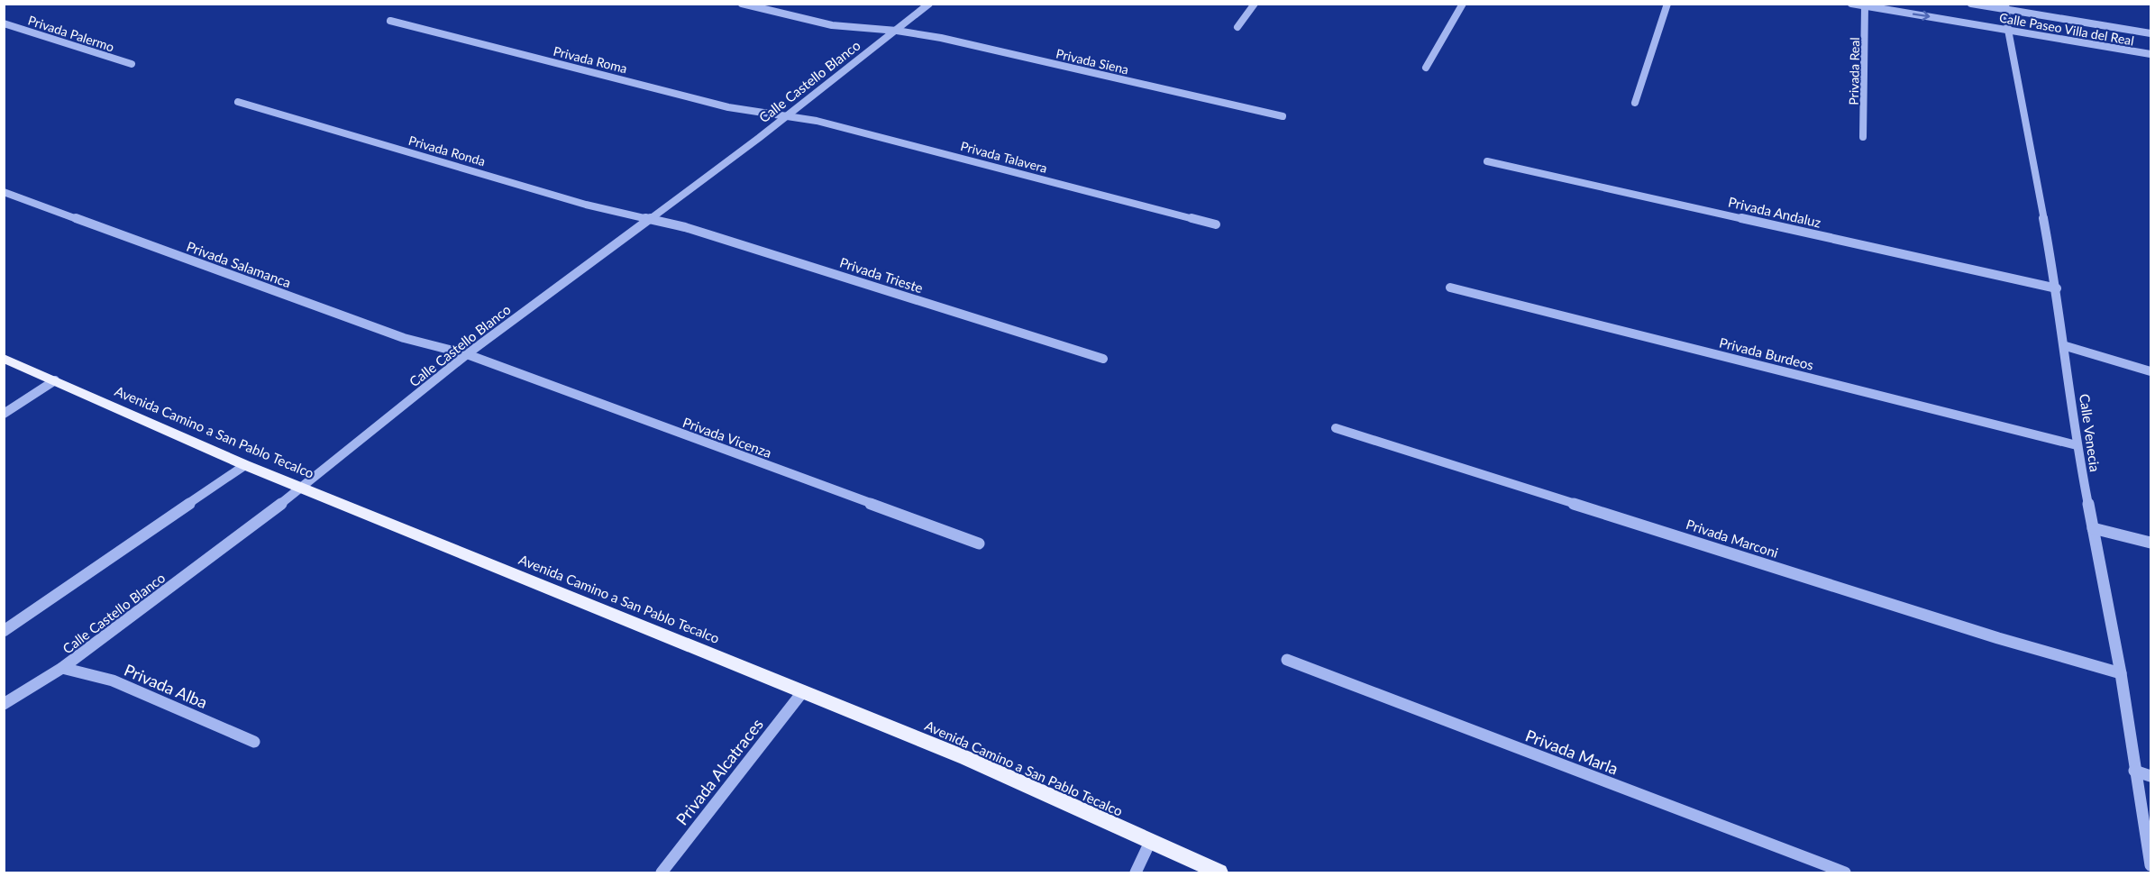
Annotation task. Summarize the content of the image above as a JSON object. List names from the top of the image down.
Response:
{
  "streets": {
    "main road": ["Avenida Camino a San Pablo Tecalco"],
    "street": [
      "Calle Paseo Villa del Real",
      "Privada Palermo",
      "Privada Roma",
      "Privada Siena",
      "Privada Real",
      "Calle Castello Blanco",
      "Privada Ronda",
      "Privada Talavera",
      "Privada Andaluz",
      "Privada Salamanca",
      "Privada Trieste",
      "Privada Burdeos",
      "Calle Venecia",
      "Privada Vicenza",
      "Privada Marconi",
      "Privada Alba",
      "Privada Marla",
      "Privada Alcatraces"
    ]
  },
  "crossings": [
    ["Calle Paseo Villa del Real", "Privada Real"],
    ["Calle Paseo Villa del Real", "Calle Venecia"],
    ["Privada Roma", "Calle Castello Blanco"],
    ["Privada Roma", "Privada Talavera"],
    ["Privada Siena", "Calle Castello Blanco"],
    ["Calle Castello Blanco", "Privada Ronda"],
    ["Calle Castello Blanco", "Privada Talavera"],
    ["Calle Castello Blanco", "Privada Salamanca"],
    ["Calle Castello Blanco", "Privada Trieste"],
    ["Calle Castello Blanco", "Avenida Camino a San Pablo Tecalco"],
    ["Calle Castello Blanco", "Privada Vicenza"],
    ["Calle Castello Blanco", "Privada Alba"],
    ["Privada Ronda", "Privada Trieste"],
    ["Privada Andaluz", "Calle Venecia"],
    ["Privada Salamanca", "Privada Vicenza"],
    ["Privada Burdeos", "Calle Venecia"],
    ["Avenida Camino a San Pablo Tecalco", "Privada Alcatraces"],
    ["Calle Venecia", "Privada Marconi"]
  ]
}
